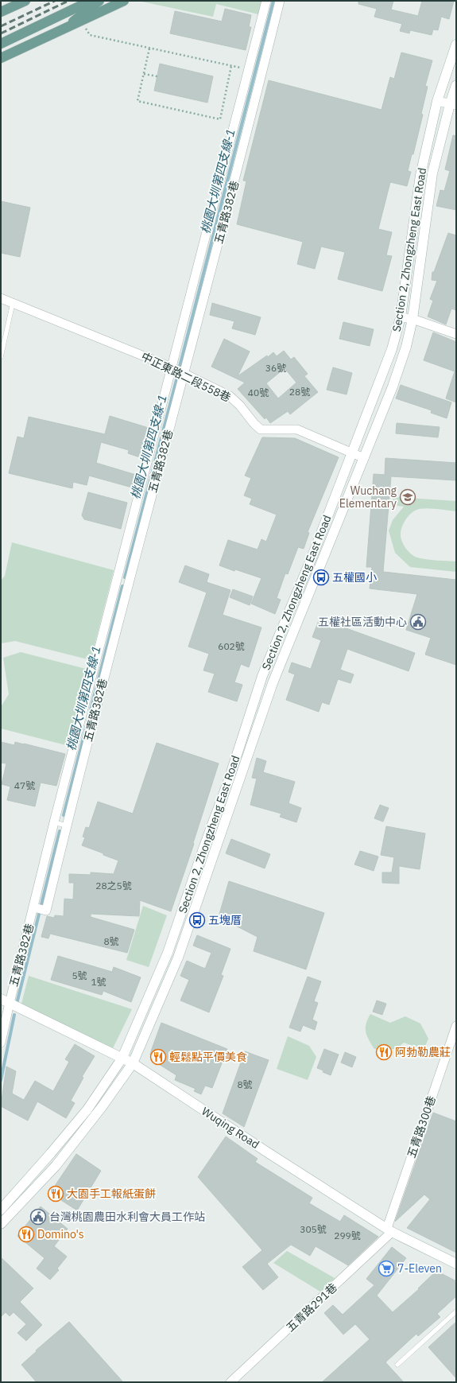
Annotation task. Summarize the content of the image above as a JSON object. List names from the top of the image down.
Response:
{
  "streets": {
    "main road": ["Section 2, Zhongzheng East Road", "Wuqing Road"],
    "street": [
      "五青路382巷",
      "中正東路二段558巷",
      "五青路300巷",
      "五青路291巷"
    ]
  },
  "crossings": [
    ["五青路382巷", "中正東路二段558巷"],
    ["五青路382巷", "Wuqing Road"],
    ["Section 2, Zhongzheng East Road", "中正東路二段558巷"],
    ["Section 2, Zhongzheng East Road", "Wuqing Road"],
    ["五青路300巷", "Wuqing Road"],
    ["五青路300巷", "五青路291巷"],
    ["Wuqing Road", "五青路291巷"]
  ],
  "water": ["桃園大圳第四支線-1"],
  "places": {
    "school or university": ["Wuchang Elementary"],
    "bus stop": ["五權國小", "五塊厝"],
    "public building": ["五權社區活動中心", "台灣桃園農田水利會大員工作站"],
    "restaurant": [
      "阿勃勒農莊",
      "輕鬆點平價美食",
      "大園手工報紙蛋餅",
      "Domino's"
    ],
    "supermarket": ["7-Eleven"]
  },
  "house_numbers": [
    "36號",
    "28號",
    "40號",
    "602號",
    "47號",
    "28之5號",
    "8號",
    "5號",
    "1號",
    "8號",
    "305號",
    "299號"
  ]
}
